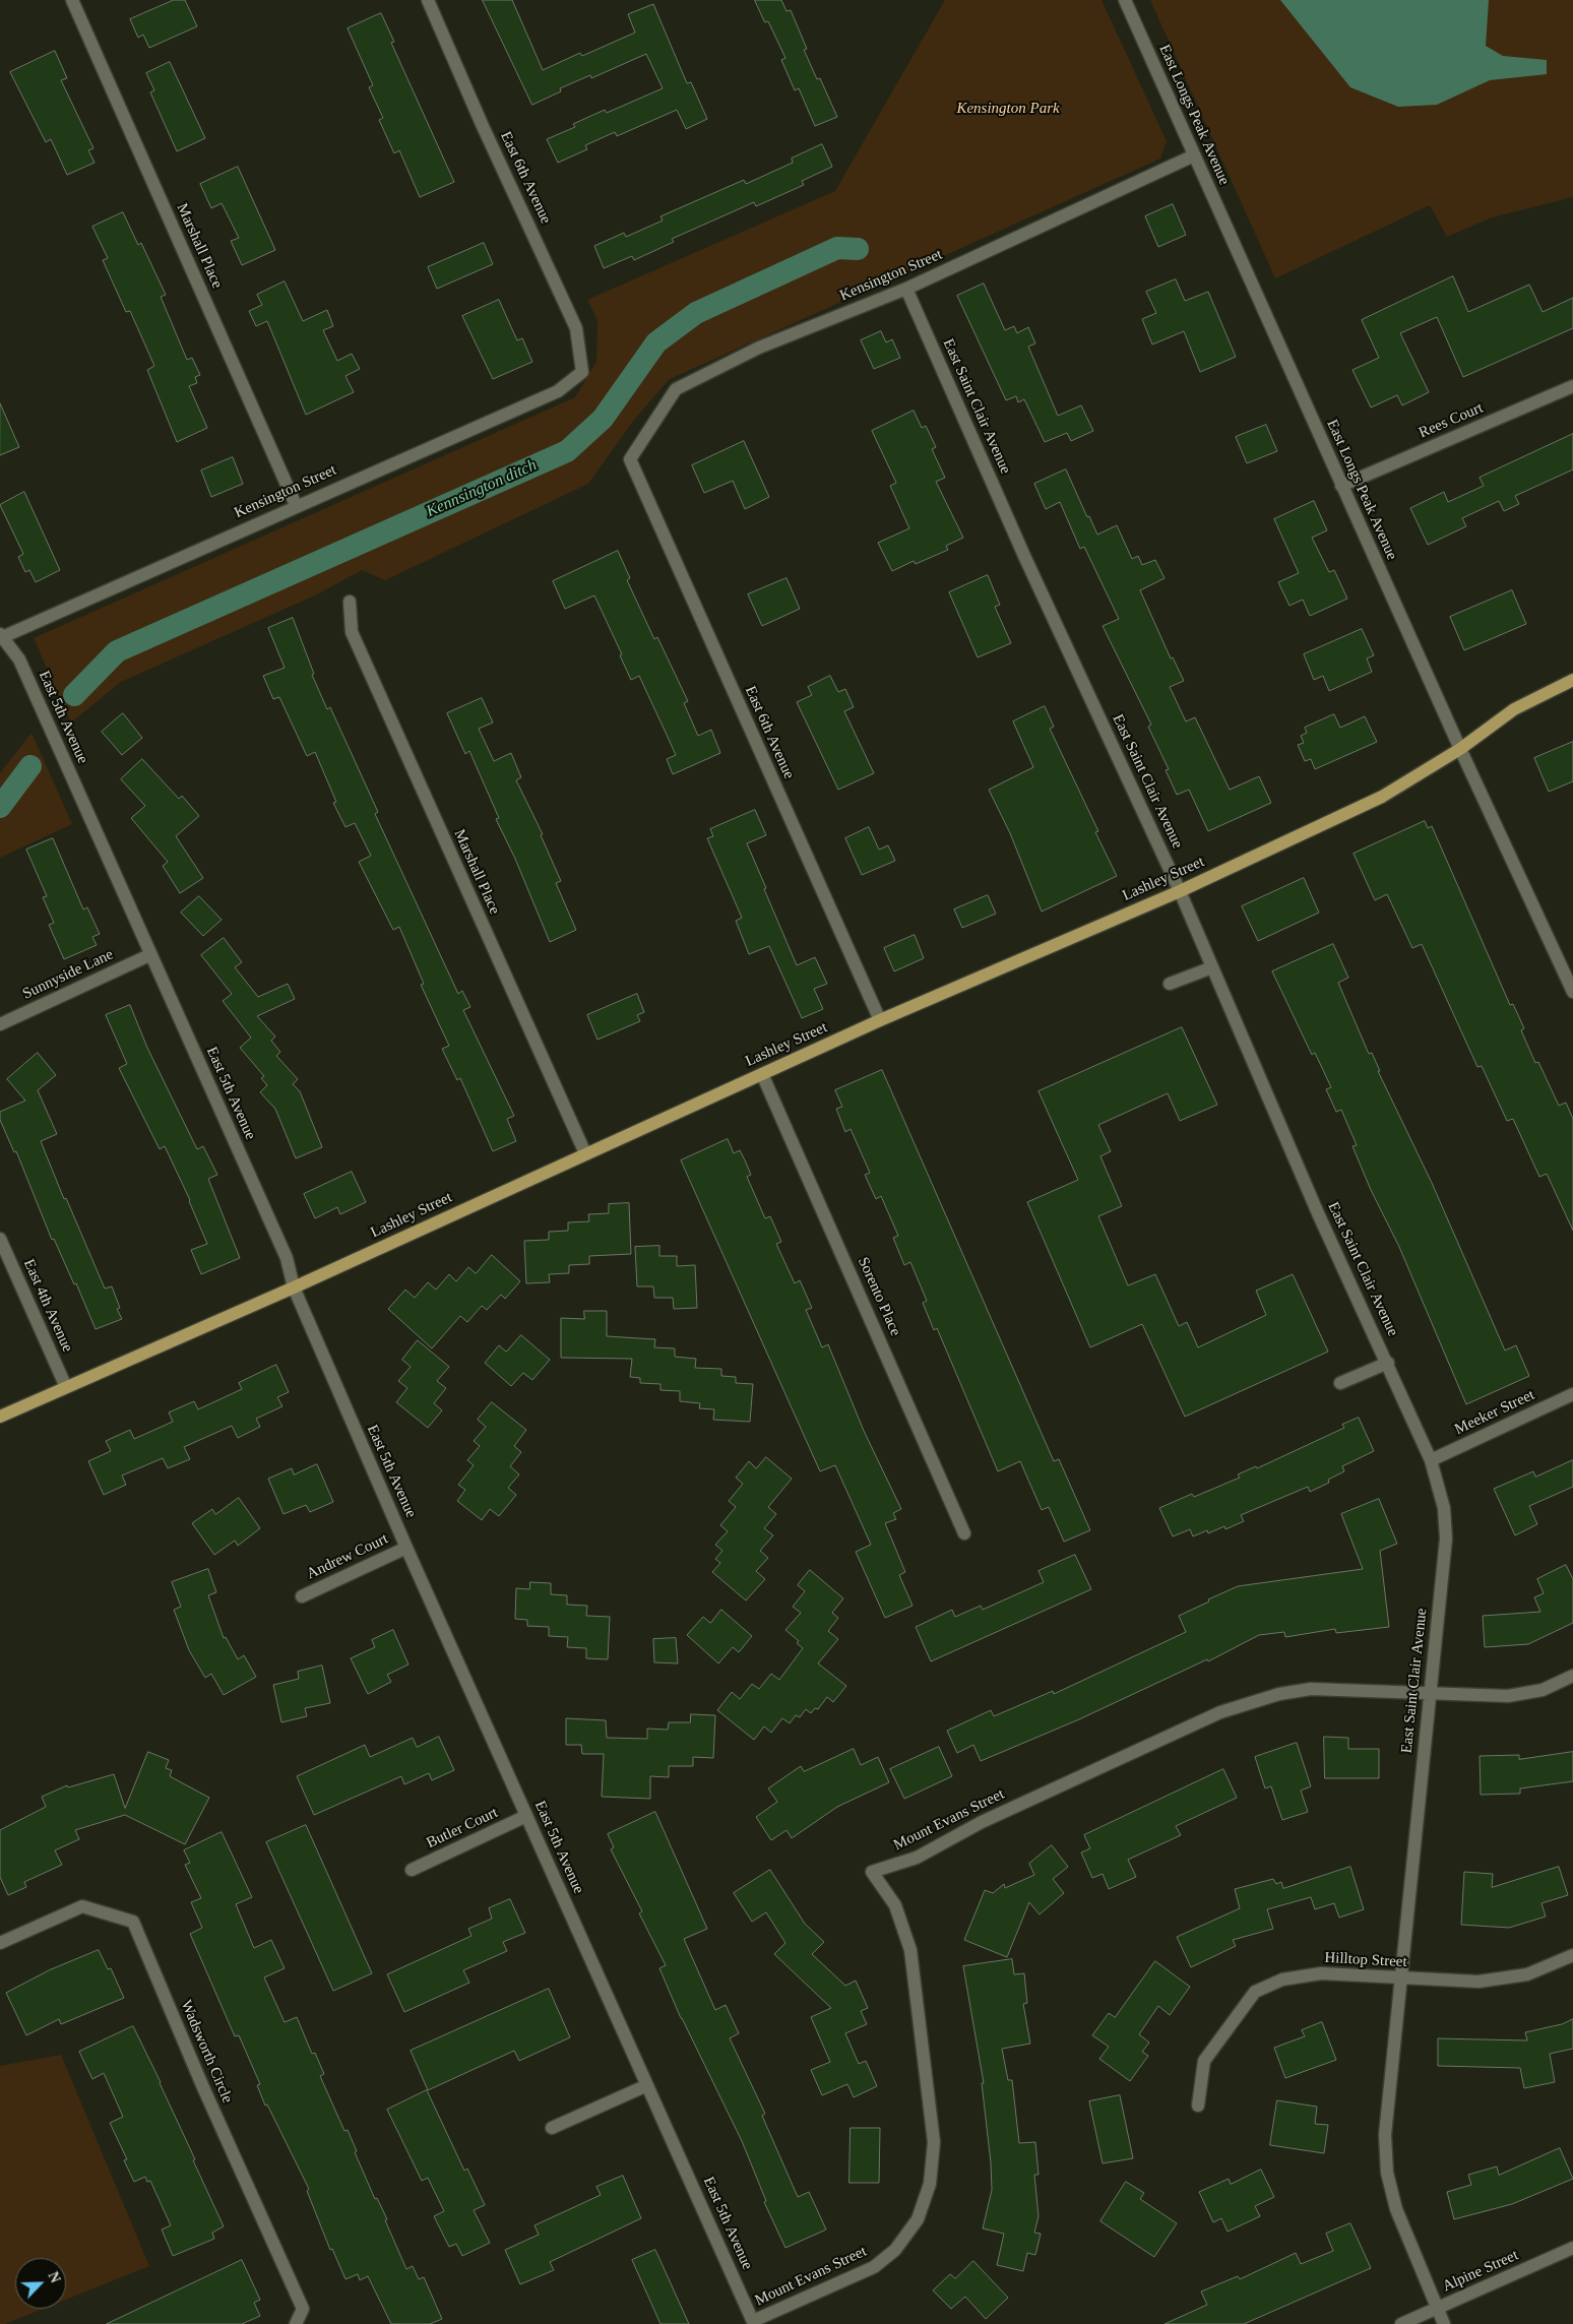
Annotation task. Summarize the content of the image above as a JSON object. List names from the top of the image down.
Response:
{
  "streets": {
    "main road": ["Lashley Street"],
    "street": [
      "East Longs Peak Avenue",
      "East 6th Avenue",
      "Marshall Place",
      "Kensington Street",
      "East Saint Clair Avenue",
      "Rees Court",
      "East 5th Avenue",
      "Sunnyside Lane",
      "Sorento Place",
      "East 4th Avenue",
      "Meeker Street",
      "Andrew Court",
      "Mount Evans Street",
      "Butler Court",
      "Hilltop Street",
      "Wadsworth Circle",
      "Alpine Street"
    ]
  },
  "crossings": [
    ["East Longs Peak Avenue", "Kensington Street"],
    ["East Longs Peak Avenue", "Rees Court"],
    ["East Longs Peak Avenue", "Lashley Street"],
    ["East 6th Avenue", "Kensington Street"],
    ["East 6th Avenue", "Lashley Street"],
    ["Marshall Place", "Kensington Street"],
    ["Marshall Place", "Lashley Street"],
    ["Kensington Street", "East Saint Clair Avenue"],
    ["Kensington Street", "East 5th Avenue"],
    ["East Saint Clair Avenue", "Lashley Street"],
    ["East Saint Clair Avenue", "Meeker Street"],
    ["East Saint Clair Avenue", "Mount Evans Street"],
    ["East Saint Clair Avenue", "Hilltop Street"],
    ["East Saint Clair Avenue", "Alpine Street"],
    ["East 5th Avenue", "Lashley Street"],
    ["East 5th Avenue", "Sunnyside Lane"],
    ["East 5th Avenue", "Andrew Court"],
    ["East 5th Avenue", "Mount Evans Street"],
    ["East 5th Avenue", "Butler Court"],
    ["Lashley Street", "Sorento Place"],
    ["Lashley Street", "East 4th Avenue"]
  ],
  "water": ["Kennsington ditch"],
  "parks": ["Kensington Park"],
  "north": "top right"
}
